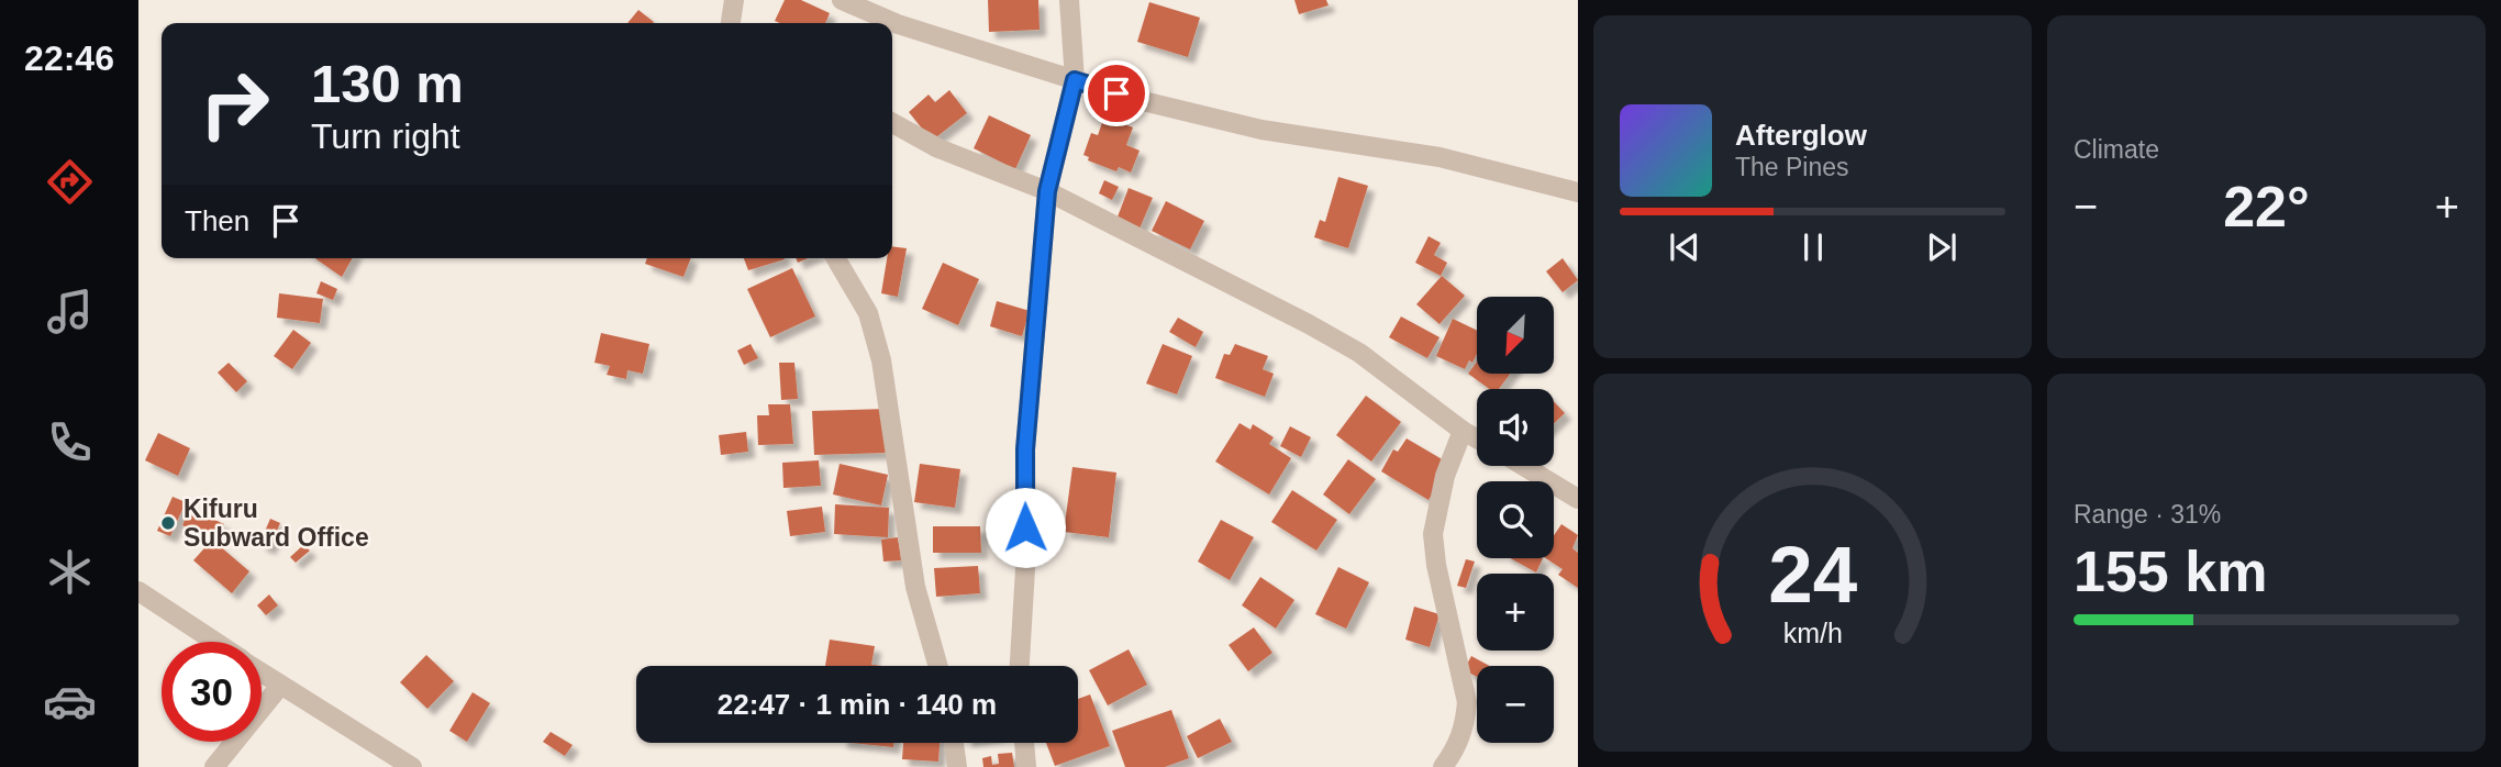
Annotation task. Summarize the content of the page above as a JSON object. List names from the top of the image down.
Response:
{
  "places": ["Kifuru Subward Office"],
  "north": "bottom left",
  "page": {
    "tabs": "22:46",
    "tile": [
      "Climate",
      ["Range · 31%", "155 km"]
    ],
    "turn": ["130 m", "Turn right"],
    "song": ["Afterglow", "The Pines"],
    "heat": ["−", "22°", "+"],
    "then": "Then",
    "map_buttons": ["+", "−"],
    "limit": "30",
    "trip": "22:47 · 1 min · 140 m",
    "gauge": ["24", "km/h"]
  }
}
